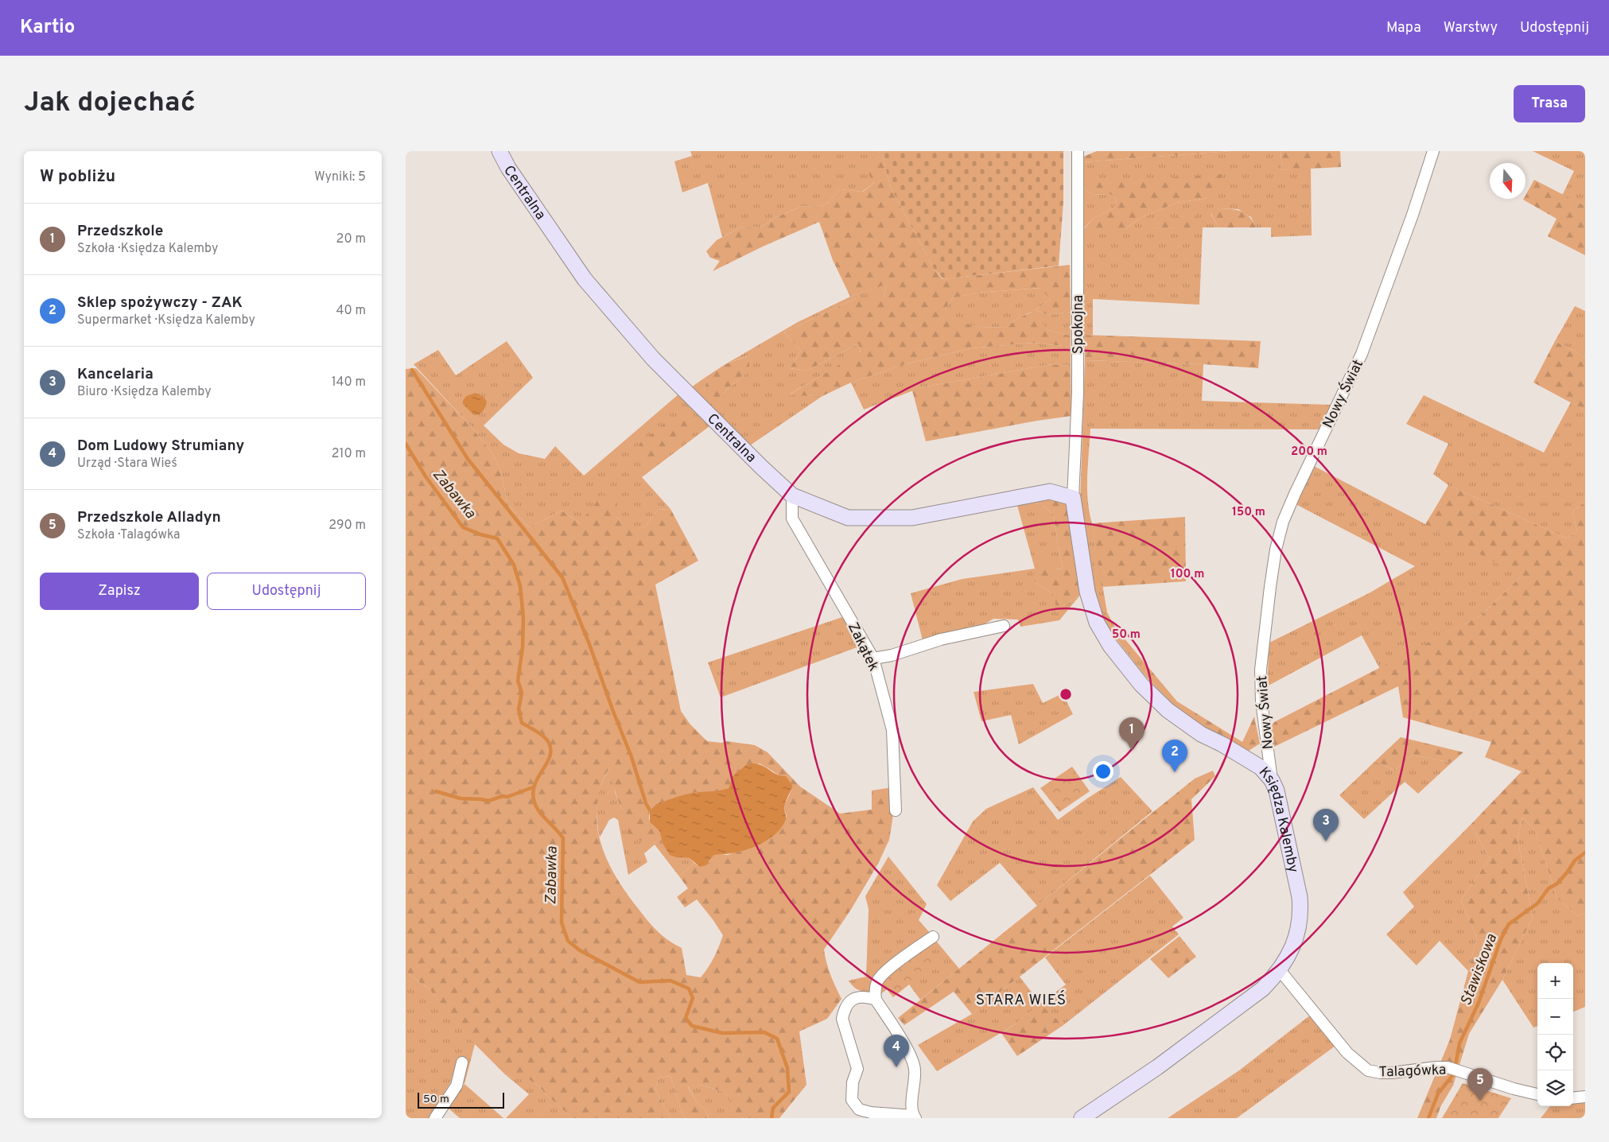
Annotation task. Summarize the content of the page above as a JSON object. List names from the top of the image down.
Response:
{
  "streets": {
    "street": [
      "Centralna",
      "Spokojna",
      "Nowy Świat",
      "Zakątek",
      "Księdza Kalemby",
      "Talagówka"
    ]
  },
  "crossings": [
    ["Centralna", "Spokojna"],
    ["Centralna", "Zakątek"],
    ["Centralna", "Księdza Kalemby"],
    ["Spokojna", "Księdza Kalemby"],
    ["Nowy Świat", "Księdza Kalemby"],
    ["Księdza Kalemby", "Talagówka"]
  ],
  "districts": ["STARA WIEŚ"],
  "water": ["Zabawka", "Stawiskowa"],
  "scale_bar": "50 m",
  "north": "bottom",
  "page": {
    "header": "Kartio",
    "nav": ["Mapa", "Warstwy", "Udostępnij"],
    "buttons": [
      "Trasa",
      ["Zapisz", "Udostępnij"]
    ],
    "title": "Jak dojechać",
    "heading": ["W pobliżu", "Wyniki: 5"],
    "list": [
      {
        "mark": "1",
        "name": "Przedszkole",
        "note": "Szkoła · Księdza Kalemby",
        "value": "20 m"
      },
      {
        "mark": "2",
        "name": "Sklep spożywczy - ZAK",
        "note": "Supermarket · Księdza Kalemby",
        "value": "40 m"
      },
      {
        "mark": "3",
        "name": "Kancelaria",
        "note": "Biuro · Księdza Kalemby",
        "value": "140 m"
      },
      {
        "mark": "4",
        "name": "Dom Ludowy Strumiany",
        "note": "Urząd · Stara Wieś",
        "value": "210 m"
      },
      {
        "mark": "5",
        "name": "Przedszkole Alladyn",
        "note": "Szkoła · Talagówka",
        "value": "290 m"
      }
    ],
    "pins": [
      "1",
      "2",
      "3",
      "4",
      "5"
    ],
    "map_buttons": ["+", "−"],
    "scale": "50 m"
  },
  "rings": [
    "200 m",
    "150 m",
    "100 m",
    "50 m"
  ]
}
